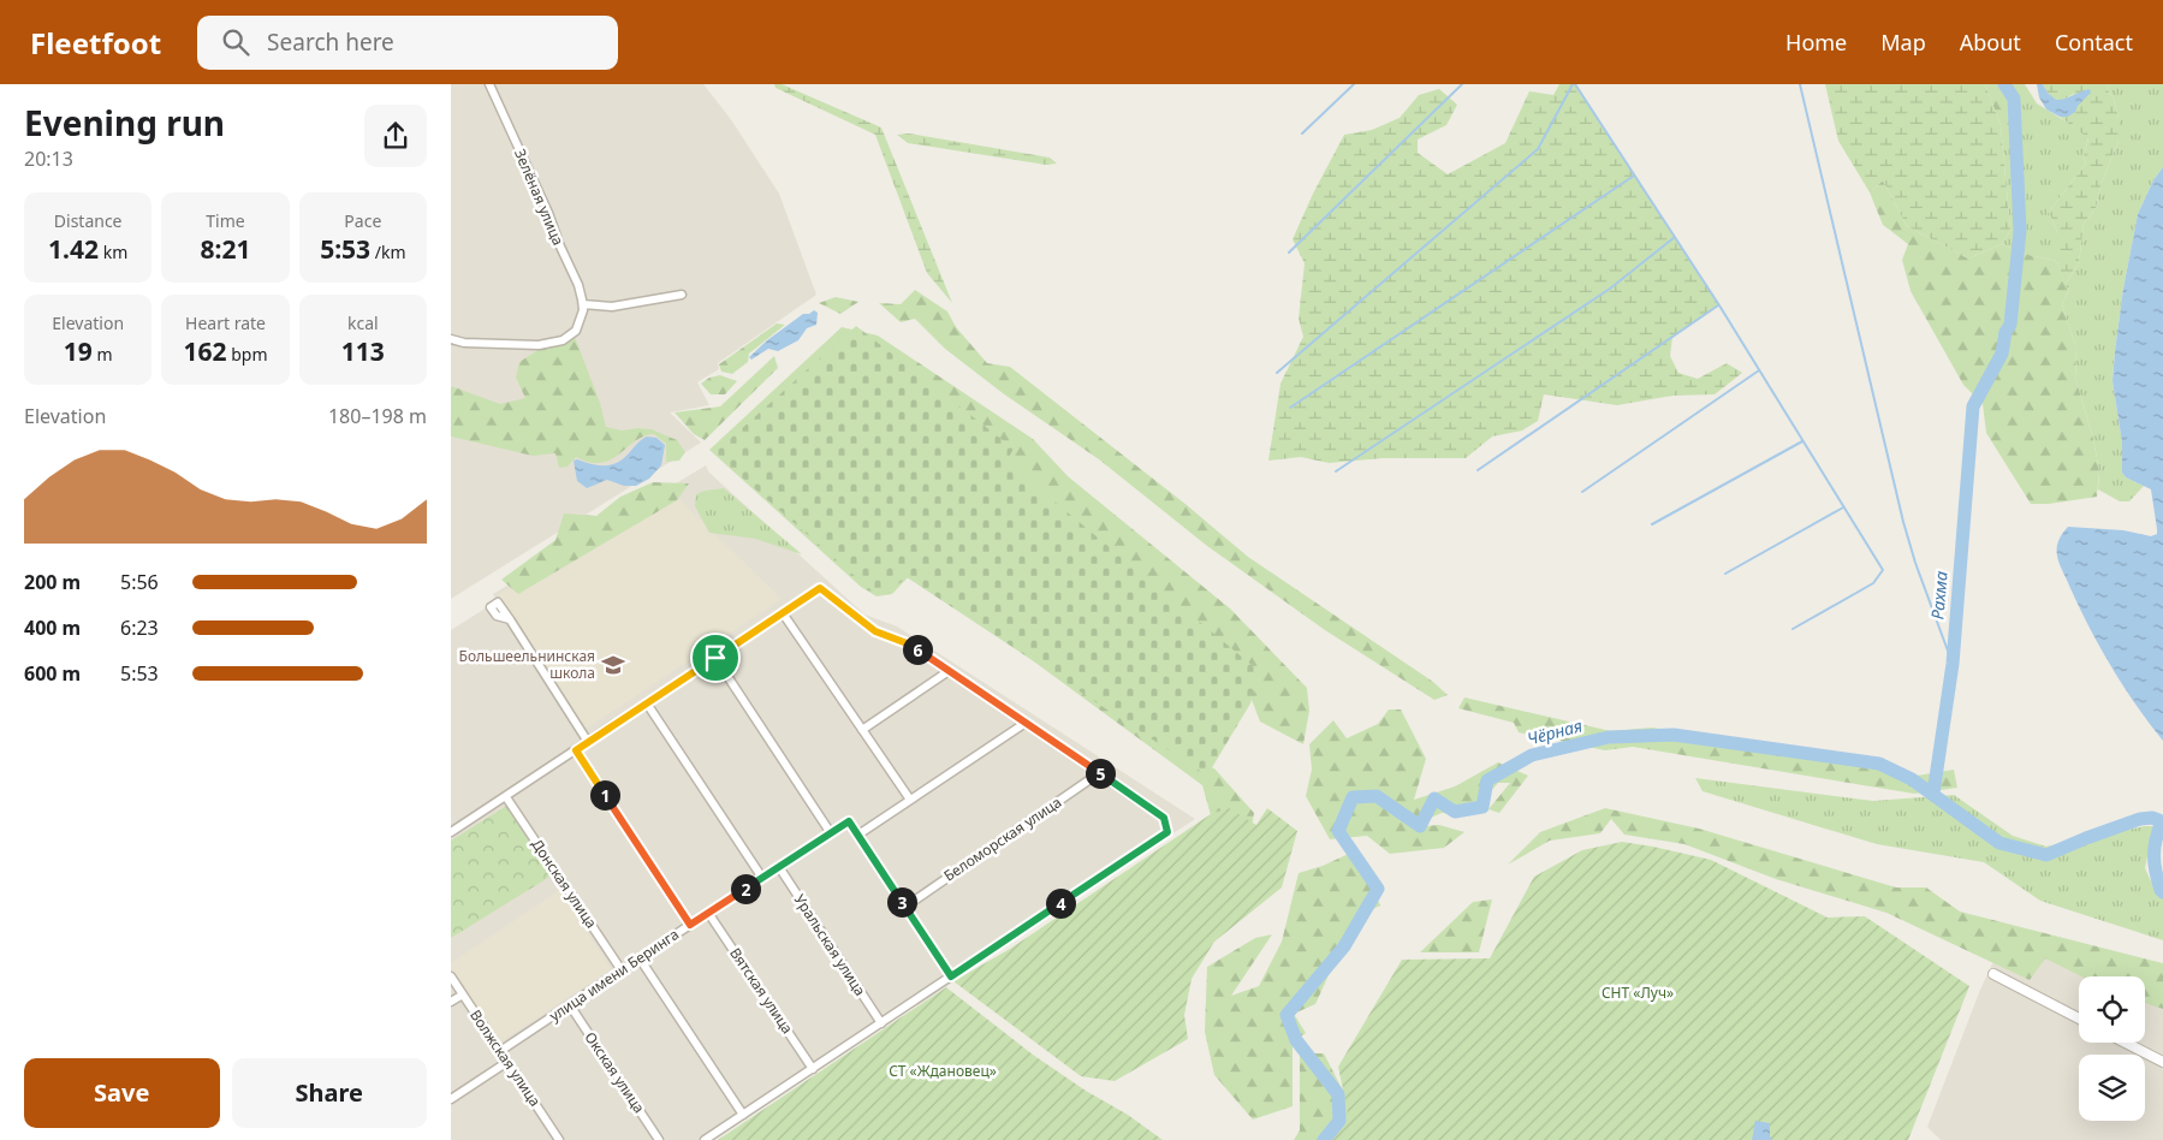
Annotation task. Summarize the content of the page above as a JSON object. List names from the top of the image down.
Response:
{
  "streets": {
    "street": [
      "Зелёная улица",
      "Беломорская улица",
      "Донская улица",
      "Уральская улица",
      "улица имени Беринга",
      "Вятская улица",
      "Волжская улица",
      "Окская улица"
    ]
  },
  "crossings": [
    ["Донская улица", "улица имени Беринга"],
    ["Уральская улица", "улица имени Беринга"],
    ["улица имени Беринга", "Вятская улица"],
    ["улица имени Беринга", "Волжская улица"],
    ["улица имени Беринга", "Окская улица"]
  ],
  "water": ["Рахма", "Чёрная"],
  "parks": ["СНТ «Луч»", "СТ «Ждановец»"],
  "places": {
    "school or university": ["Большеельнинская школа"]
  },
  "page": {
    "header": "Fleetfoot",
    "search": "Search here",
    "nav": [
      "Home",
      "Map",
      "About",
      "Contact"
    ],
    "heading": ["Evening run", "20:13"],
    "stats": [
      ["Distance", "1.42 km"],
      ["Time", "8:21"],
      ["Pace", "5:53 /km"],
      ["Elevation", "19 m"],
      ["Heart rate", "162 bpm"],
      ["kcal", "113"]
    ],
    "chart": ["Elevation", "180–198 m"],
    "list": [
      {
        "name": "200 m",
        "note": "5:56"
      },
      {
        "name": "400 m",
        "note": "6:23"
      },
      {
        "name": "600 m",
        "note": "5:53"
      }
    ],
    "pins": [
      "6",
      "5",
      "1",
      "2",
      "3",
      "4"
    ],
    "buttons": ["Save", "Share"]
  }
}
